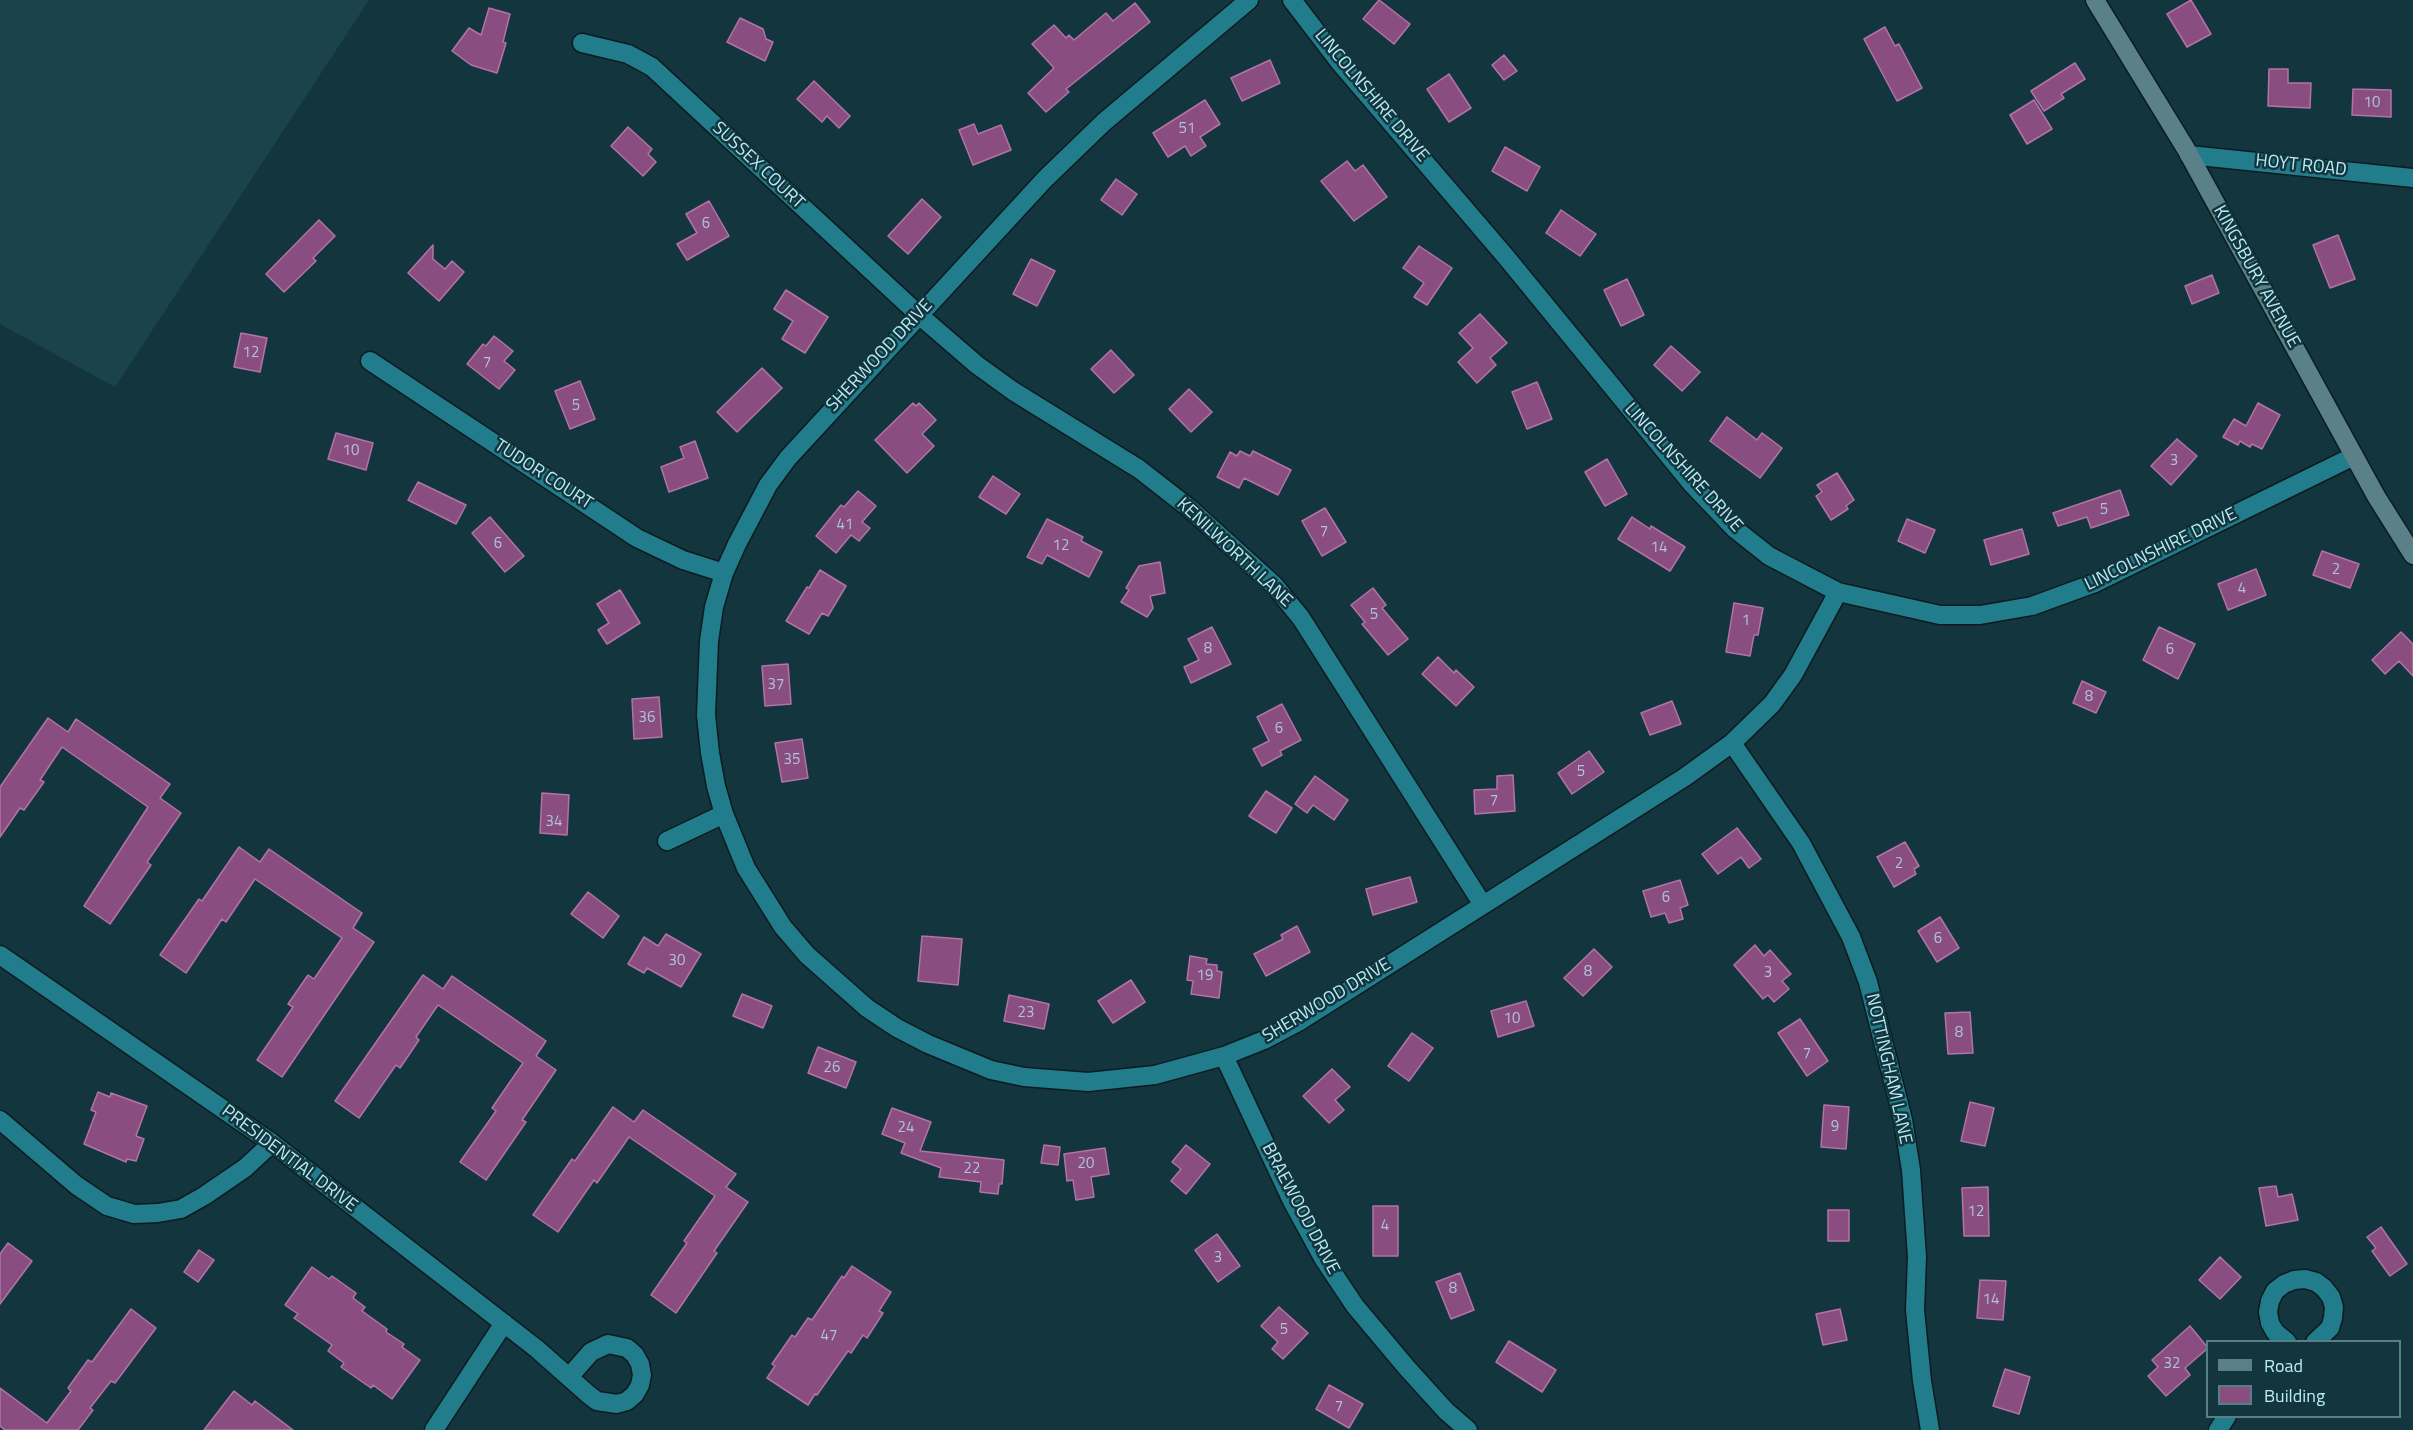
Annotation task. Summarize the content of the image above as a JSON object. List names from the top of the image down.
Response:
{
  "streets": {
    "main road": ["KINGSBURY AVENUE"],
    "street": [
      "LINCOLNSHIRE DRIVE",
      "SUSSEX COURT",
      "HOYT ROAD",
      "SHERWOOD DRIVE",
      "TUDOR COURT",
      "KENILWORTH LANE",
      "NOTTINGHAM LANE",
      "PRESIDENTIAL DRIVE",
      "BRAEWOOD DRIVE"
    ]
  },
  "crossings": [
    ["LINCOLNSHIRE DRIVE", "KINGSBURY AVENUE"],
    ["LINCOLNSHIRE DRIVE", "SHERWOOD DRIVE"],
    ["SUSSEX COURT", "SHERWOOD DRIVE"],
    ["SUSSEX COURT", "KENILWORTH LANE"],
    ["HOYT ROAD", "KINGSBURY AVENUE"],
    ["SHERWOOD DRIVE", "TUDOR COURT"],
    ["SHERWOOD DRIVE", "KENILWORTH LANE"],
    ["SHERWOOD DRIVE", "NOTTINGHAM LANE"],
    ["SHERWOOD DRIVE", "BRAEWOOD DRIVE"]
  ],
  "house_numbers": [
    "10",
    "51",
    "6",
    "12",
    "7",
    "5",
    "10",
    "3",
    "5",
    "41",
    "7",
    "6",
    "12",
    "14",
    "2",
    "4",
    "5",
    "1",
    "8",
    "6",
    "37",
    "8",
    "36",
    "6",
    "35",
    "5",
    "7",
    "34",
    "2",
    "6",
    "6",
    "30",
    "8",
    "3",
    "19",
    "23",
    "10",
    "8",
    "7",
    "26",
    "9",
    "24",
    "20",
    "22",
    "12",
    "4",
    "3",
    "8",
    "14",
    "5",
    "47",
    "32",
    "7"
  ],
  "legend": ["Road", "Building"]
}
